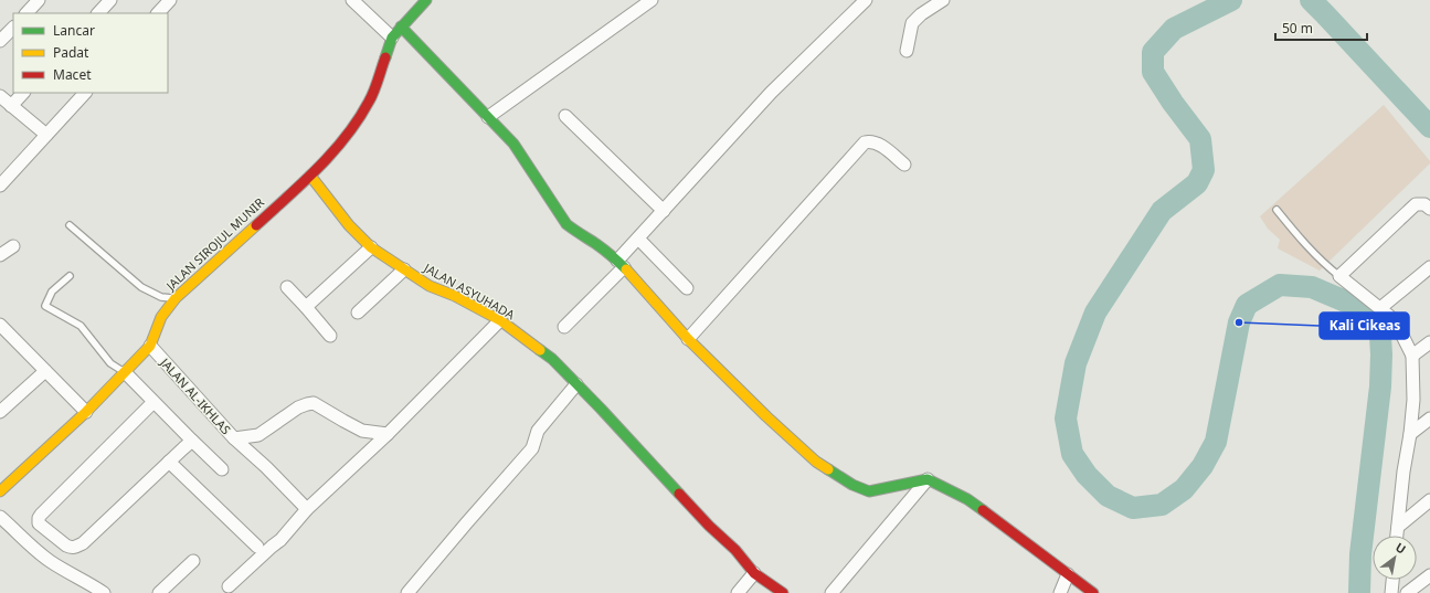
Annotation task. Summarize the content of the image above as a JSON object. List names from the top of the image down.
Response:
{
  "streets": {
    "street": ["JALAN SIROJUL MUNIR", "JALAN ASYUHADA", "JALAN AL-IKHLAS"]
  },
  "crossings": [
    ["JALAN SIROJUL MUNIR", "JALAN ASYUHADA"],
    ["JALAN SIROJUL MUNIR", "JALAN AL-IKHLAS"]
  ],
  "places": ["Kali Cikeas"],
  "legend": ["Lancar", "Padat", "Macet"],
  "scale_bar": "50 m",
  "north": "top right"
}
